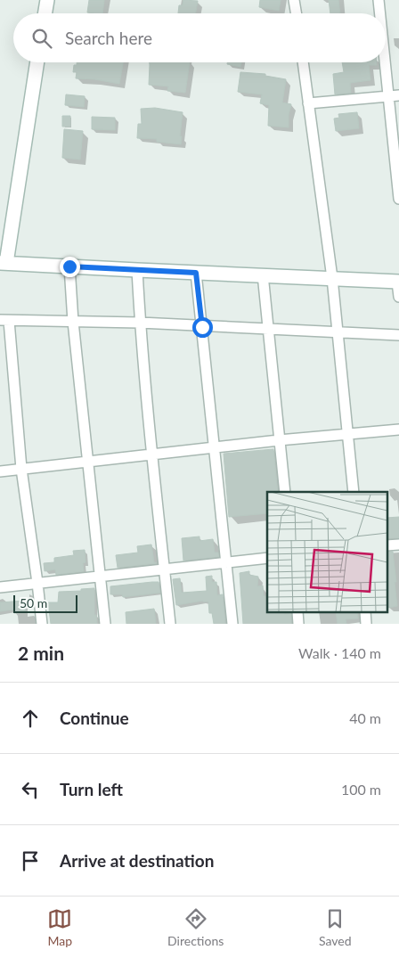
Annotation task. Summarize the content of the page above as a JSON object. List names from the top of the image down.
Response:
{
  "scale_bar": "50 m",
  "page": {
    "search": "Search here",
    "scale": "50 m",
    "heading": ["2 min", "Walk · 140 m"],
    "list": [
      ["Continue", "40 m"],
      ["Turn left", "100 m"],
      "Arrive at destination"
    ],
    "nav": ["Map", "Directions", "Saved"]
  }
}
